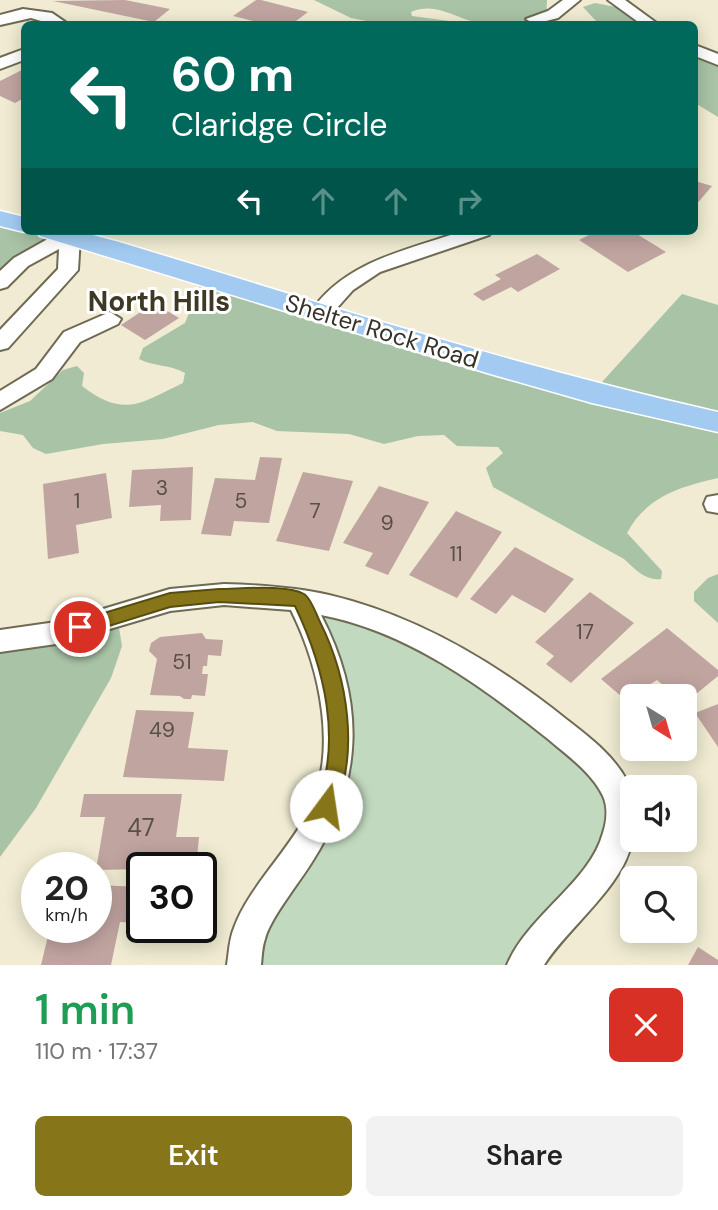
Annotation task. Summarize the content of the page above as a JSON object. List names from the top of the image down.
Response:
{
  "streets": {
    "main road": ["Shelter Rock Road"]
  },
  "districts": ["North Hills"],
  "house_numbers": [
    "3",
    "1",
    "5",
    "7",
    "9",
    "11",
    "17",
    "51",
    "49",
    "47"
  ],
  "north": "bottom right",
  "page": {
    "turn": ["60 m", "Claridge Circle"],
    "speed": "20 km/h",
    "limit": "30",
    "heading": ["1 min", "110 m · 17:37"],
    "buttons": ["Exit", "Share"]
  }
}
